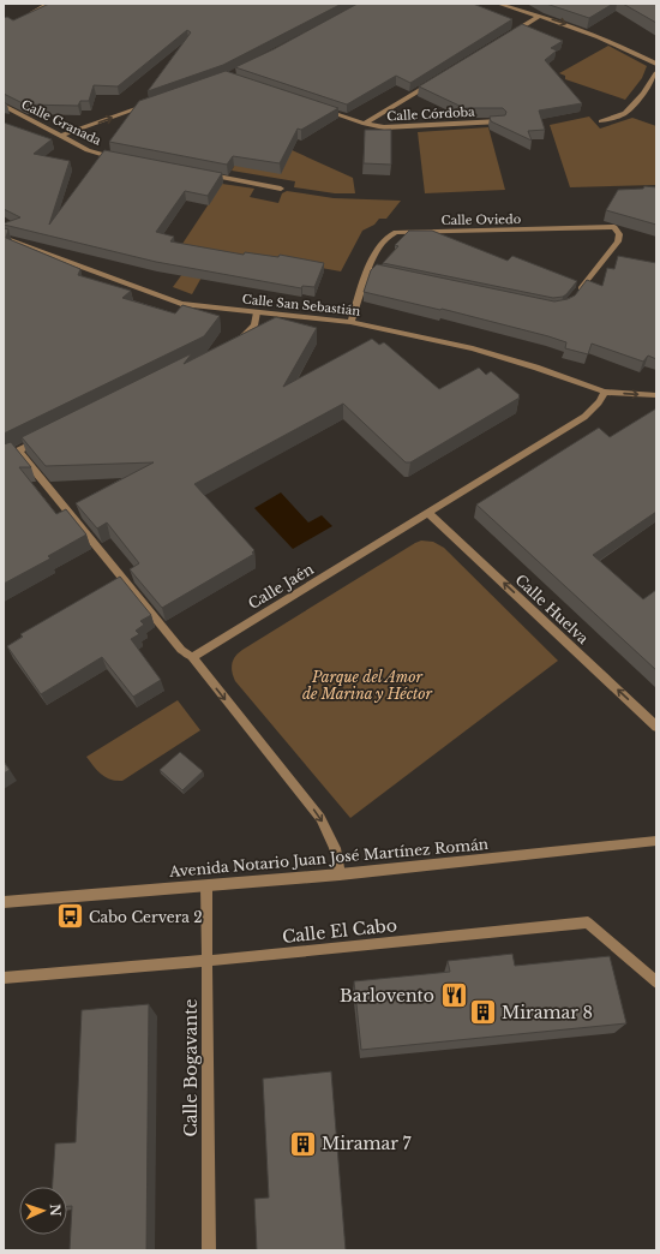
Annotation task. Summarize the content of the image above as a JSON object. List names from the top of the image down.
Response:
{
  "streets": {
    "street": [
      "Calle Córdoba",
      "Calle Granada",
      "Calle Oviedo",
      "Calle San Sebastián",
      "Calle Jaén",
      "Calle Huelva",
      "Avenida Notario Juan José Martínez Román",
      "Calle El Cabo",
      "Calle Bogavante"
    ]
  },
  "crossings": [
    ["Calle Oviedo", "Calle San Sebastián"],
    ["Calle San Sebastián", "Calle Jaén"],
    ["Calle Jaén", "Calle Huelva"],
    ["Avenida Notario Juan José Martínez Román", "Calle Bogavante"],
    ["Calle El Cabo", "Calle Bogavante"]
  ],
  "one_way": ["Calle Huelva"],
  "parks": ["Parque del Amor de Marina y Héctor"],
  "places": {
    "bus stop": ["Cabo Cervera 2"],
    "restaurant": ["Barlovento"],
    "building": ["Miramar 8", "Miramar 7"]
  },
  "north": "right"
}
